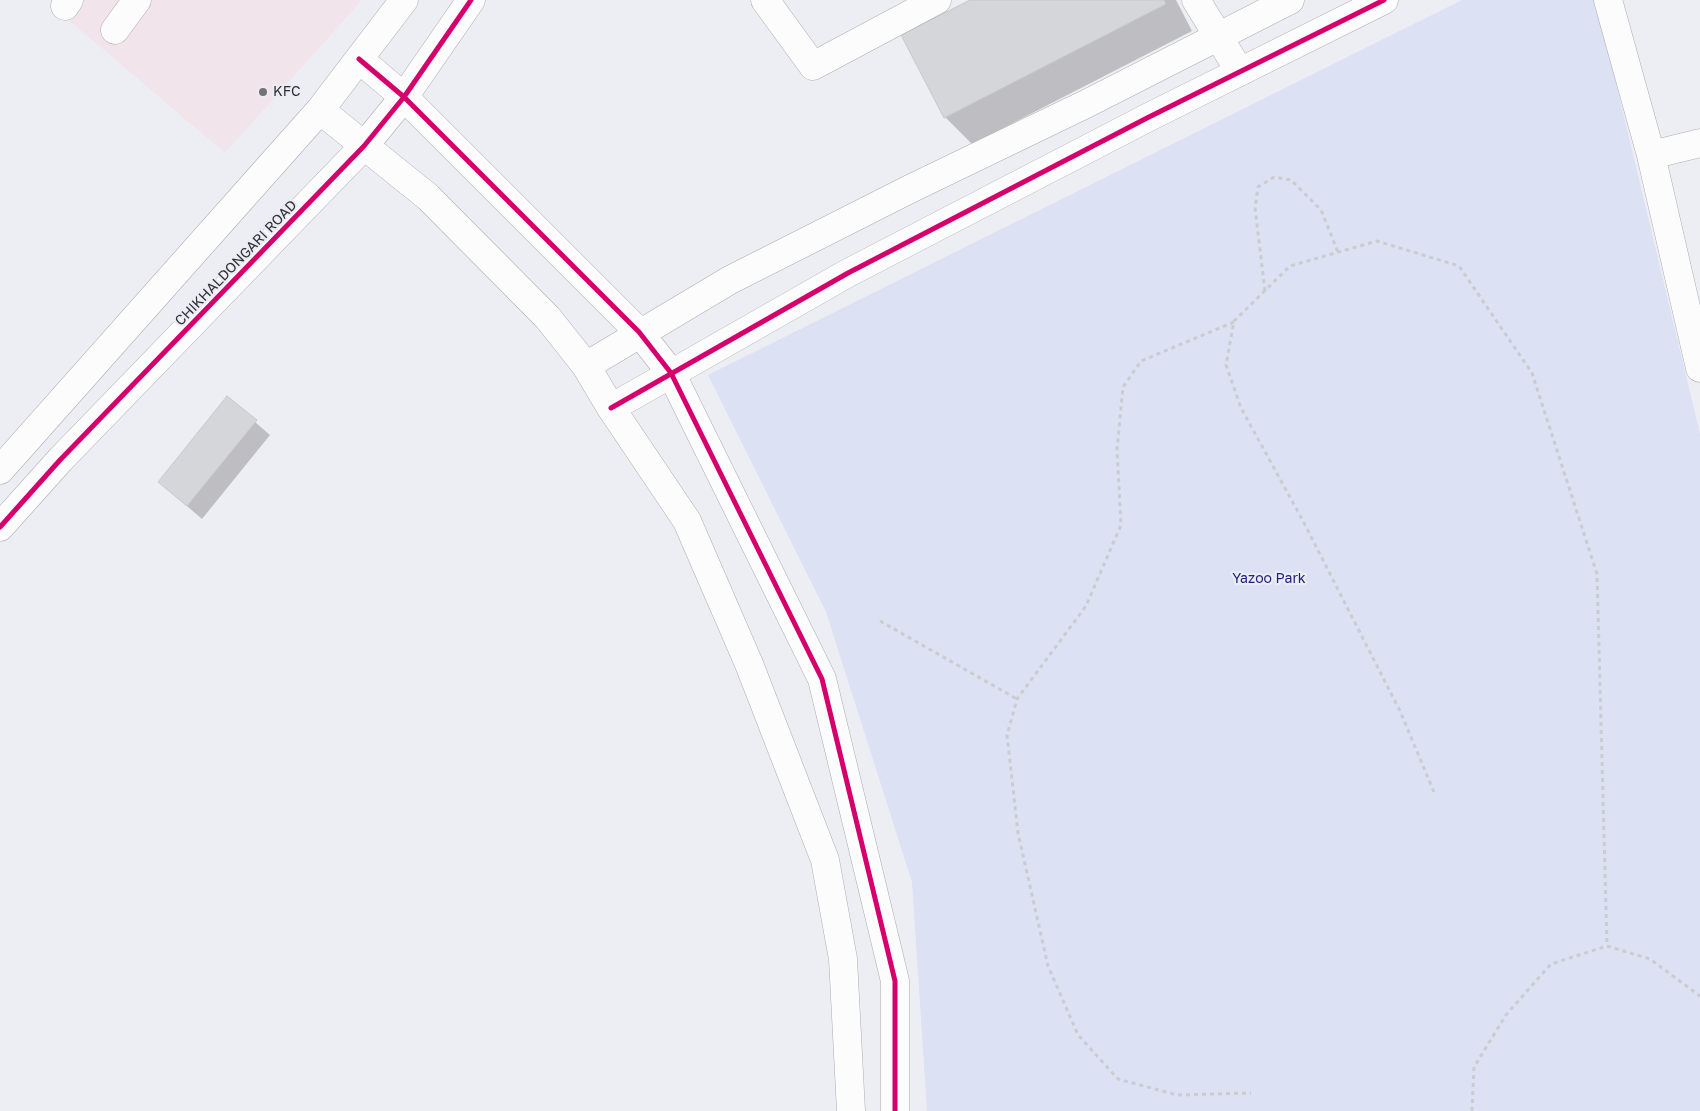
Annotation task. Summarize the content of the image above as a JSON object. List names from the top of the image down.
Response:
{
  "streets": {
    "street": ["CHIKHALDONGARI ROAD"]
  },
  "parks": ["Yazoo Park"],
  "places": ["KFC"]
}
